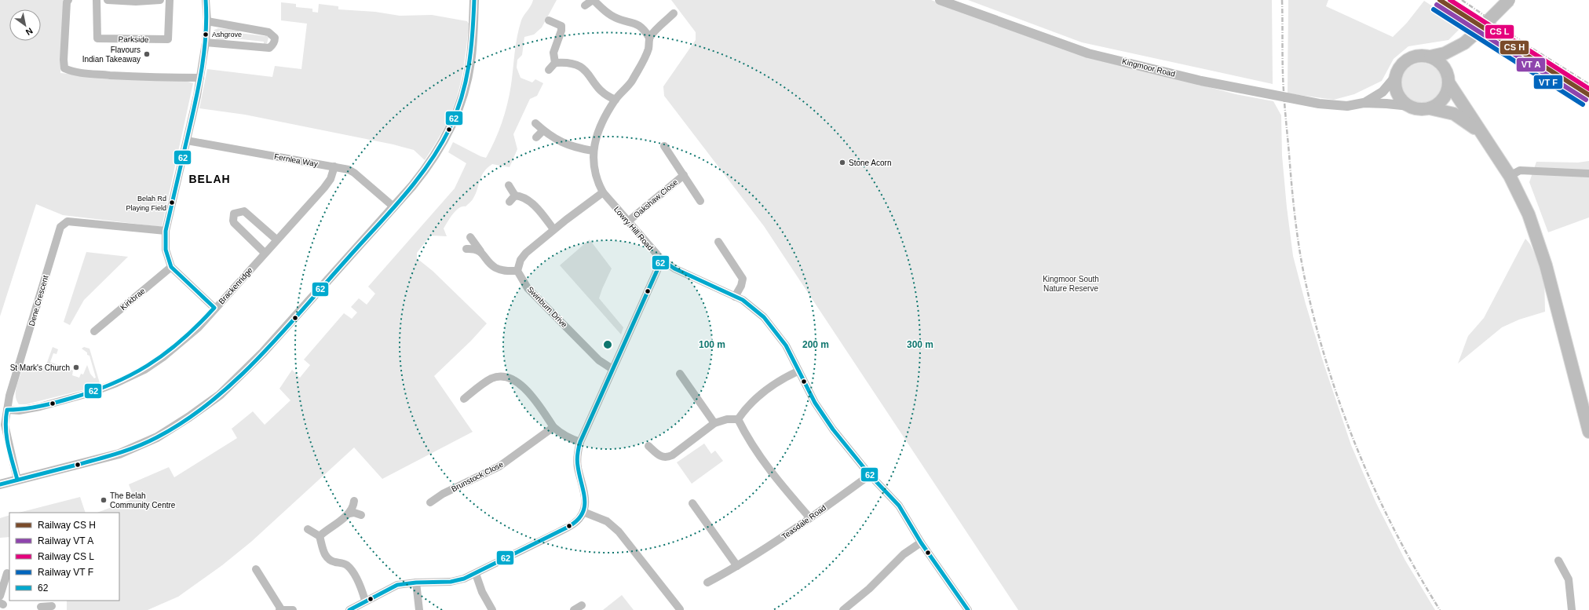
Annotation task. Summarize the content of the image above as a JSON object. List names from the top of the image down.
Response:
{
  "streets": {
    "street": [
      "Parkside",
      "Kingmoor Road",
      "Fernlea Way",
      "Oakshaw Close",
      "Lowry Hill Road",
      "Brackenridge",
      "Kirkbrae",
      "Dene Crescent",
      "Swinburn Drive",
      "Brunstock Close",
      "Teasdale Road"
    ]
  },
  "crossings": [
    ["Fernlea Way", "Brackenridge"],
    ["Oakshaw Close", "Lowry Hill Road"],
    ["Lowry Hill Road", "Teasdale Road"],
    ["Brackenridge", "Dene Crescent"]
  ],
  "districts": ["BELAH"],
  "parks": ["Kingmoor South Nature Reserve"],
  "places": [
    "Ashgrove",
    "Flavours Indian Takeaway",
    "Stone Acorn",
    "Belah Rd Playing Field",
    "St Mark's Church",
    "The Belah Community Centre"
  ],
  "lines": ["transit line 62"],
  "legend": [
    "Railway CS H",
    "Railway VT A",
    "Railway CS L",
    "Railway VT F",
    "62"
  ],
  "north": "bottom right",
  "rings": ["100 m", "200 m", "300 m"]
}
